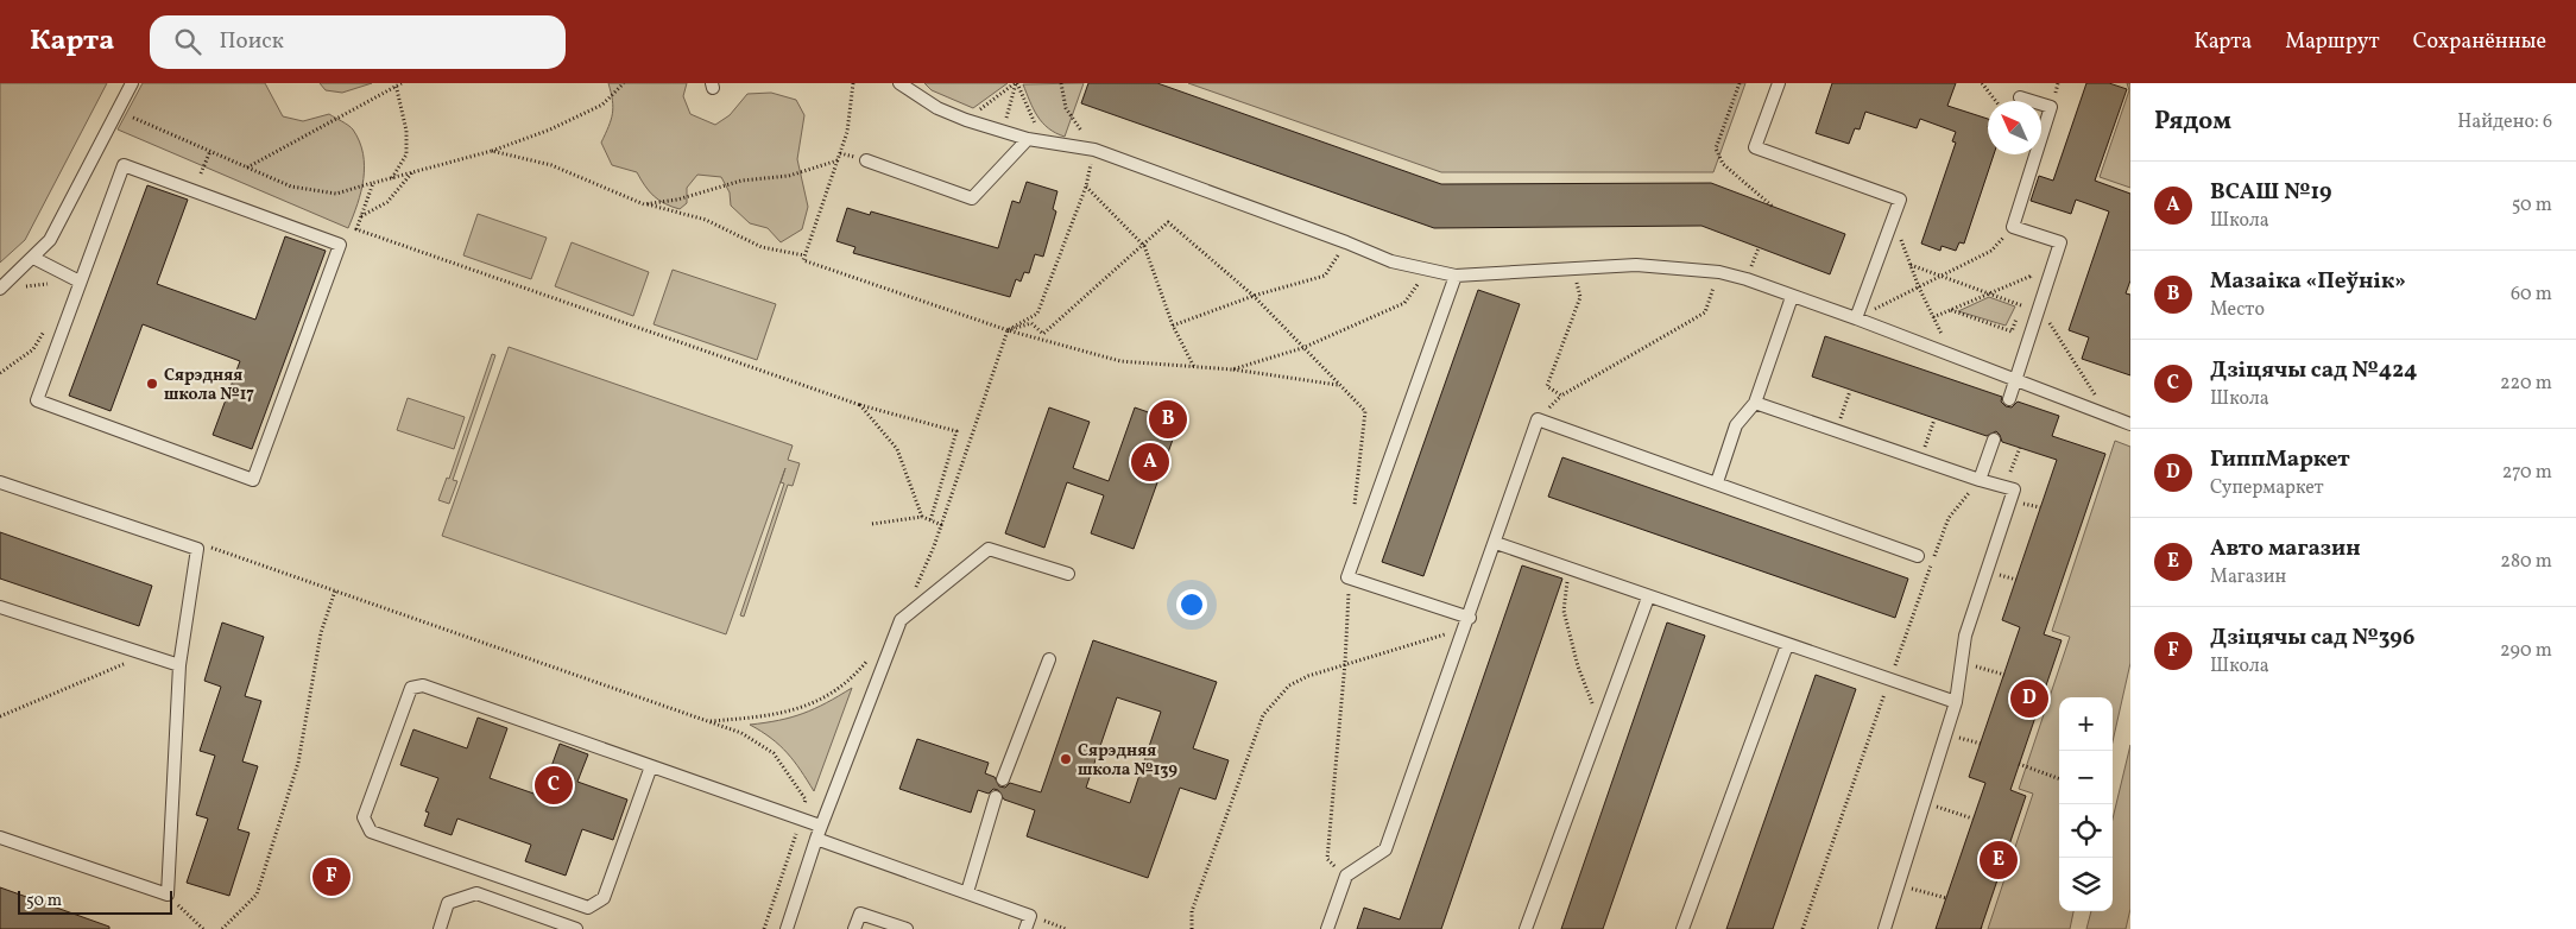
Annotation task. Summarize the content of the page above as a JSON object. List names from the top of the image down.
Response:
{
  "places": ["Сярэдняя школа №17", "Сярэдняя школа №139"],
  "scale_bar": "50 m",
  "north": "top left",
  "page": {
    "header": "Карта",
    "search": "Поиск",
    "nav": ["Карта", "Маршрут", "Сохранённые"],
    "heading": ["Рядом", "Найдено: 6"],
    "list": [
      {
        "mark": "A",
        "name": "ВСАШ №19",
        "note": "Школа",
        "value": "50 m"
      },
      {
        "mark": "B",
        "name": "Мазаіка «Пеўнік»",
        "note": "Место",
        "value": "60 m"
      },
      {
        "mark": "C",
        "name": "Дзіцячы сад №424",
        "note": "Школа",
        "value": "220 m"
      },
      {
        "mark": "D",
        "name": "ГиппМаркет",
        "note": "Супермаркет",
        "value": "270 m"
      },
      {
        "mark": "E",
        "name": "Авто магазин",
        "note": "Магазин",
        "value": "280 m"
      },
      {
        "mark": "F",
        "name": "Дзіцячы сад №396",
        "note": "Школа",
        "value": "290 m"
      }
    ],
    "pins": [
      "B",
      "A",
      "D",
      "C",
      "E",
      "F"
    ],
    "map_buttons": ["+", "−"],
    "scale": "50 m"
  }
}
